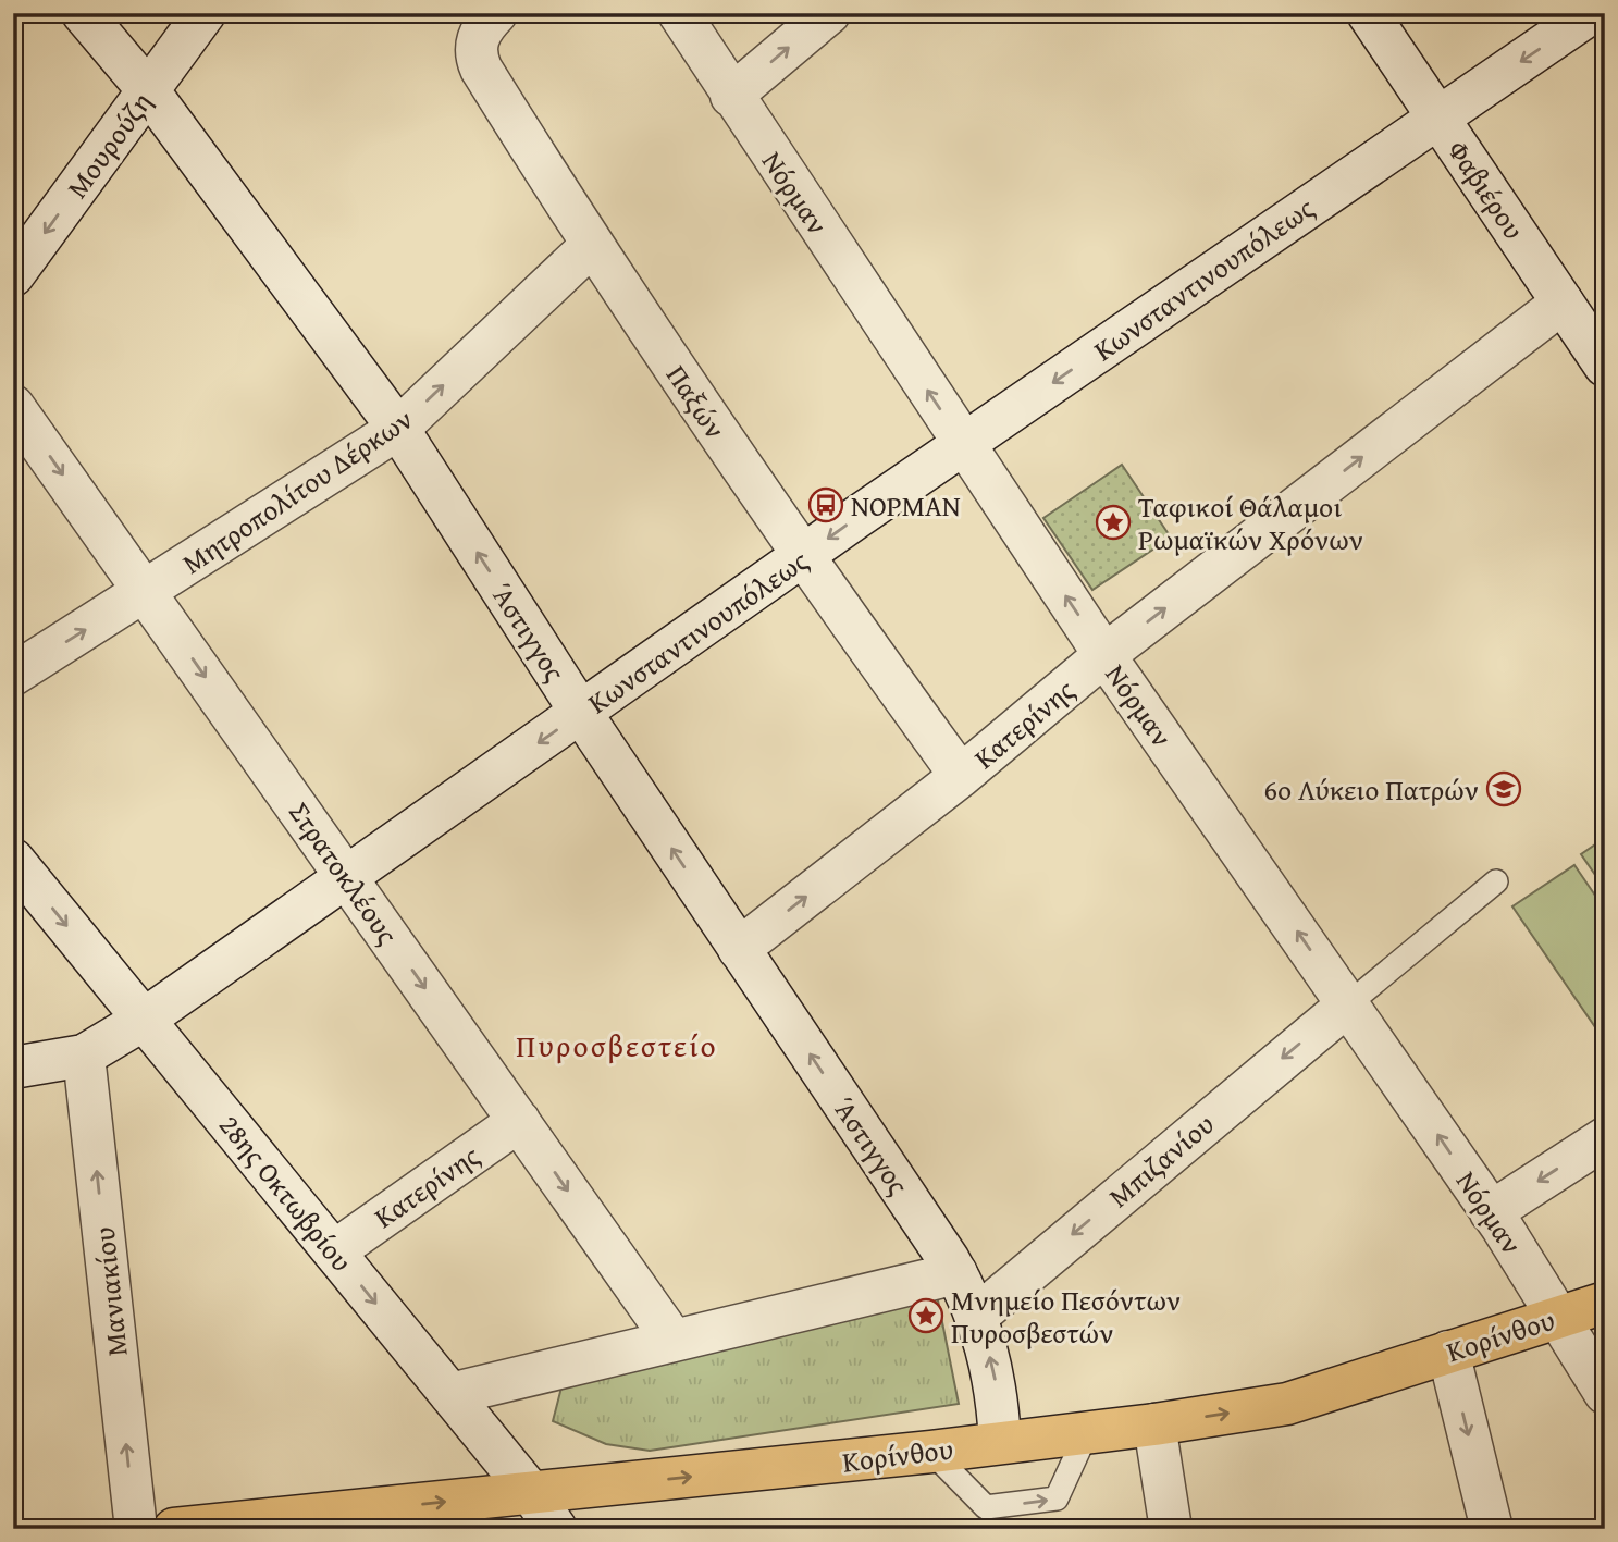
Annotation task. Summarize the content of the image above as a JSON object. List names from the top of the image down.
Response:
{
  "streets": {
    "main road": ["Κορίνθου"],
    "street": [
      "Μουρούζη",
      "Φαβιέρου",
      "Νόρμαν",
      "Κωνσταντινουπόλεως",
      "Παξών",
      "Μητροπολίτου Δέρκων",
      "Άστιγγος",
      "Κατερίνης",
      "Στρατοκλέους",
      "Μπιζανίου",
      "28ης Οκτωβρίου",
      "Μανιακίου"
    ]
  },
  "crossings": [
    ["Μουρούζη", "Άστιγγος"],
    ["Φαβιέρου", "Κωνσταντινουπόλεως"],
    ["Φαβιέρου", "Κατερίνης"],
    ["Νόρμαν", "Κωνσταντινουπόλεως"],
    ["Νόρμαν", "Κατερίνης"],
    ["Νόρμαν", "Μπιζανίου"],
    ["Νόρμαν", "Κορίνθου"],
    ["Κωνσταντινουπόλεως", "Παξών"],
    ["Κωνσταντινουπόλεως", "Άστιγγος"],
    ["Κωνσταντινουπόλεως", "Στρατοκλέους"],
    ["Κωνσταντινουπόλεως", "28ης Οκτωβρίου"],
    ["Κωνσταντινουπόλεως", "Μανιακίου"],
    ["Παξών", "Μητροπολίτου Δέρκων"],
    ["Παξών", "Κατερίνης"],
    ["Μητροπολίτου Δέρκων", "Άστιγγος"],
    ["Μητροπολίτου Δέρκων", "Στρατοκλέους"],
    ["Άστιγγος", "Κατερίνης"],
    ["Άστιγγος", "Μπιζανίου"],
    ["Άστιγγος", "Κορίνθου"],
    ["Κατερίνης", "Στρατοκλέους"],
    ["Κατερίνης", "28ης Οκτωβρίου"],
    ["28ης Οκτωβρίου", "Κορίνθου"]
  ],
  "one_way": [
    "Μουρούζη",
    "Νόρμαν",
    "Κωνσταντινουπόλεως",
    "Μητροπολίτου Δέρκων",
    "Άστιγγος",
    "Κατερίνης",
    "Στρατοκλέους",
    "Μπιζανίου",
    "28ης Οκτωβρίου",
    "Μανιακίου",
    "Κορίνθου"
  ],
  "districts": ["Πυροσβεστείο"],
  "places": {
    "bus stop": ["ΝΟΡΜΑΝ"],
    "place": ["Ταφικοί Θάλαμοι Ρωμαϊκών Χρόνων", "Μνημείο Πεσόντων Πυροσβεστών"],
    "school or university": ["6ο Λύκειο Πατρών"]
  }
}
